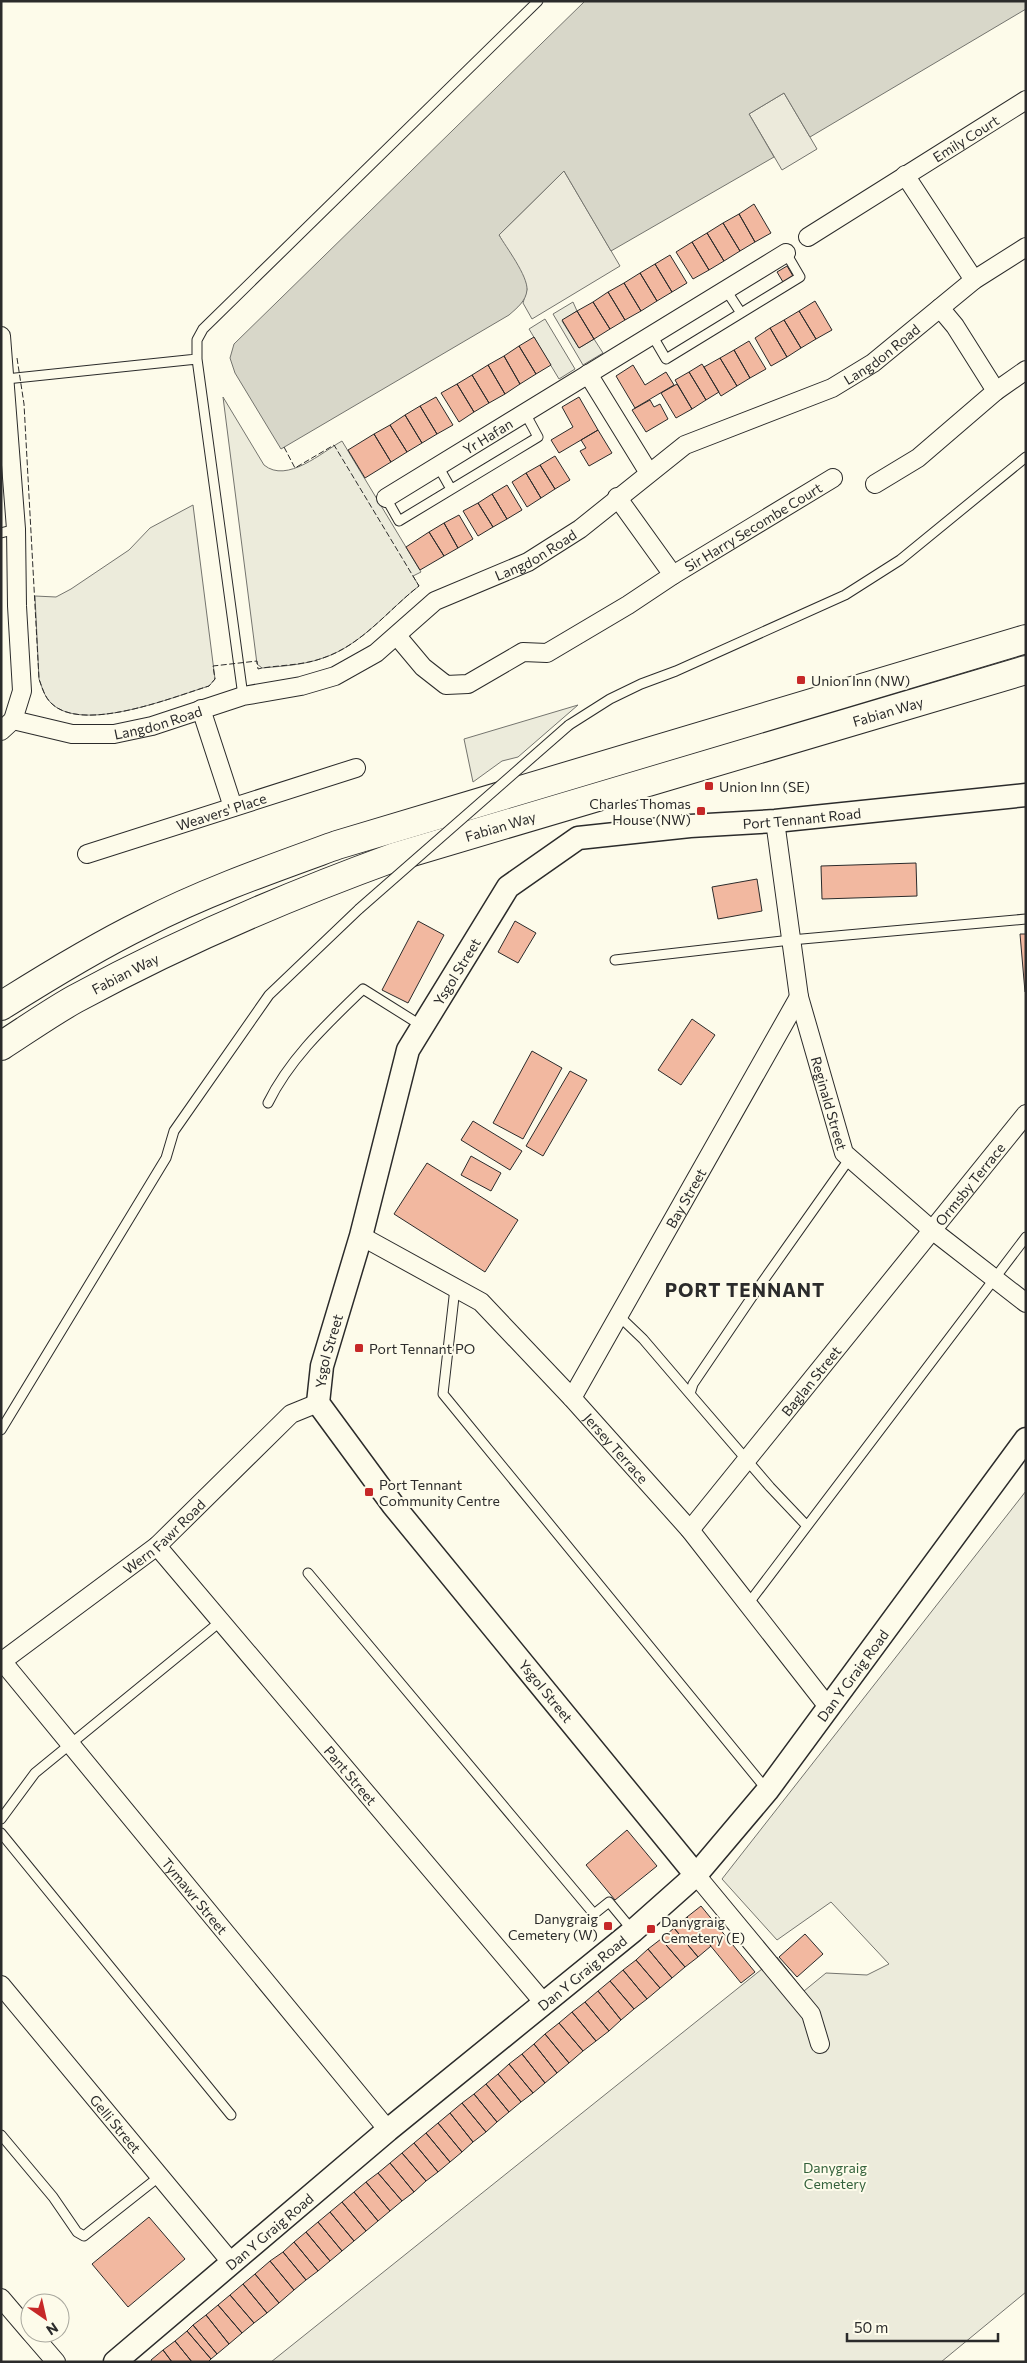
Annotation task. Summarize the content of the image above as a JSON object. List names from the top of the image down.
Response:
{
  "streets": {
    "highway": ["Fabian Way"],
    "street": [
      "Emily Court",
      "Langdon Road",
      "Yr Hafan",
      "Sir Harry Secombe Court",
      "Weavers' Place",
      "Port Tennant Road",
      "Ysgol Street",
      "Reginald Street",
      "Ormsby Terrace",
      "Bay Street",
      "Baglan Street",
      "Jersey Terrace",
      "Wern Fawr Road",
      "Dan Y Graig Road",
      "Pant Street",
      "Tymawr Street",
      "Gelli Street"
    ]
  },
  "crossings": [
    ["Langdon Road", "Sir Harry Secombe Court"],
    ["Port Tennant Road", "Ysgol Street"],
    ["Port Tennant Road", "Reginald Street"],
    ["Ysgol Street", "Jersey Terrace"],
    ["Ysgol Street", "Wern Fawr Road"],
    ["Ysgol Street", "Dan Y Graig Road"],
    ["Reginald Street", "Ormsby Terrace"],
    ["Reginald Street", "Bay Street"],
    ["Reginald Street", "Baglan Street"],
    ["Ormsby Terrace", "Baglan Street"],
    ["Bay Street", "Jersey Terrace"],
    ["Baglan Street", "Jersey Terrace"],
    ["Jersey Terrace", "Dan Y Graig Road"],
    ["Wern Fawr Road", "Pant Street"],
    ["Wern Fawr Road", "Tymawr Street"],
    ["Dan Y Graig Road", "Pant Street"],
    ["Dan Y Graig Road", "Tymawr Street"],
    ["Dan Y Graig Road", "Gelli Street"]
  ],
  "districts": ["PORT TENNANT"],
  "parks": ["Danygraig Cemetery"],
  "places": {
    "transit": [
      "Union Inn (NW)",
      "Union Inn (SE)",
      "Charles Thomas House (NW)",
      "Port Tennant PO",
      "Port Tennant Community Centre",
      "Danygraig Cemetery (W)",
      "Danygraig Cemetery (E)"
    ]
  },
  "scale_bar": "50 m",
  "north": "bottom right"
}
